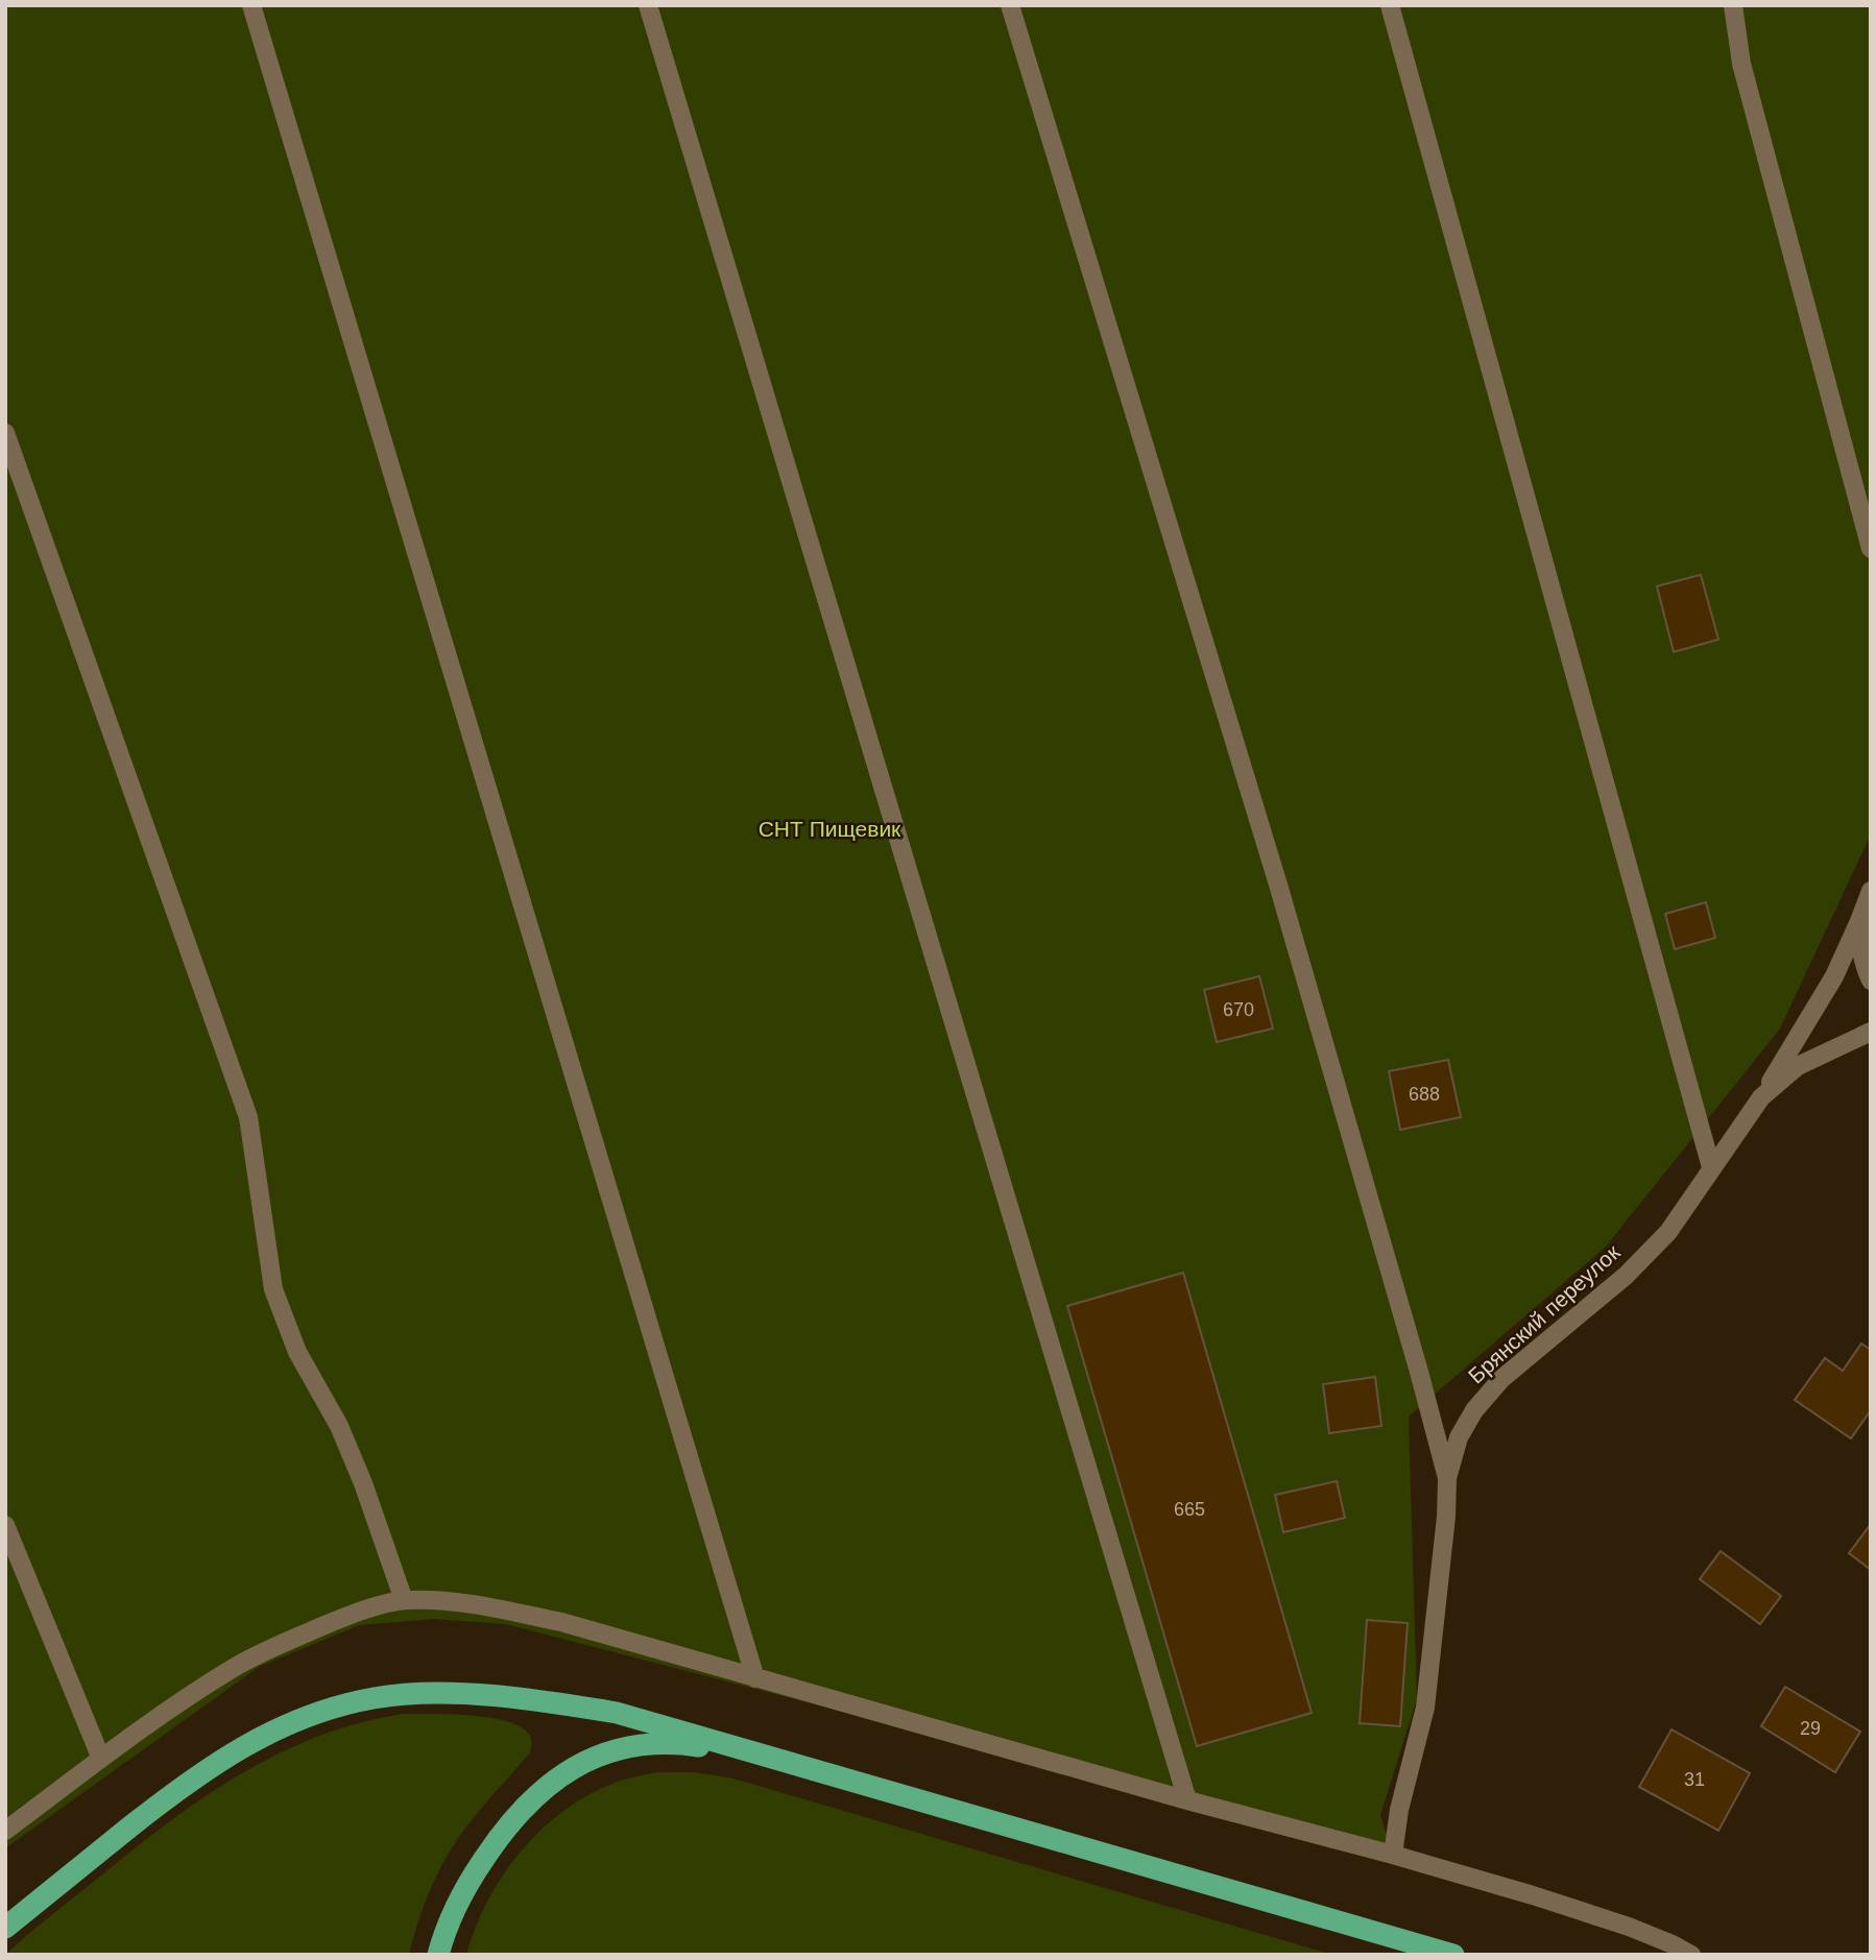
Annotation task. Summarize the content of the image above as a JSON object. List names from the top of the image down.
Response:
{
  "streets": {
    "street": ["Брянский переулок"]
  },
  "parks": ["СНТ Пищевик"],
  "house_numbers": [
    "670",
    "688",
    "665",
    "29",
    "31"
  ]
}
